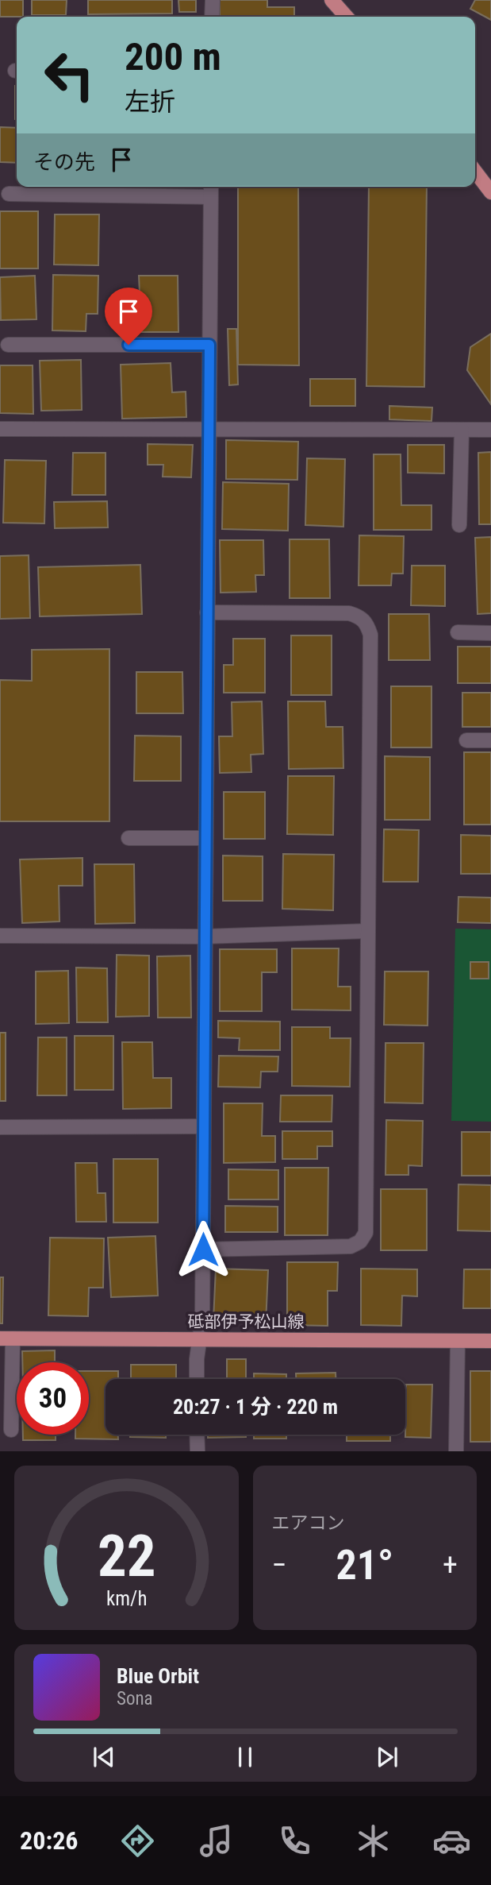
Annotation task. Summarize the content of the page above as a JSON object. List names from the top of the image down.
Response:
{
  "streets": {
    "main road": ["砥部伊予松山線"]
  },
  "page": {
    "turn": ["200 m", "左折"],
    "then": "その先",
    "limit": "30",
    "trip": "20:27 · 1 分 · 220 m",
    "tile": "エアコン",
    "heat": ["−", "21°", "+"],
    "song": ["Blue Orbit", "Sona"],
    "tabs": "20:26",
    "gauge": ["22", "km/h"]
  }
}
